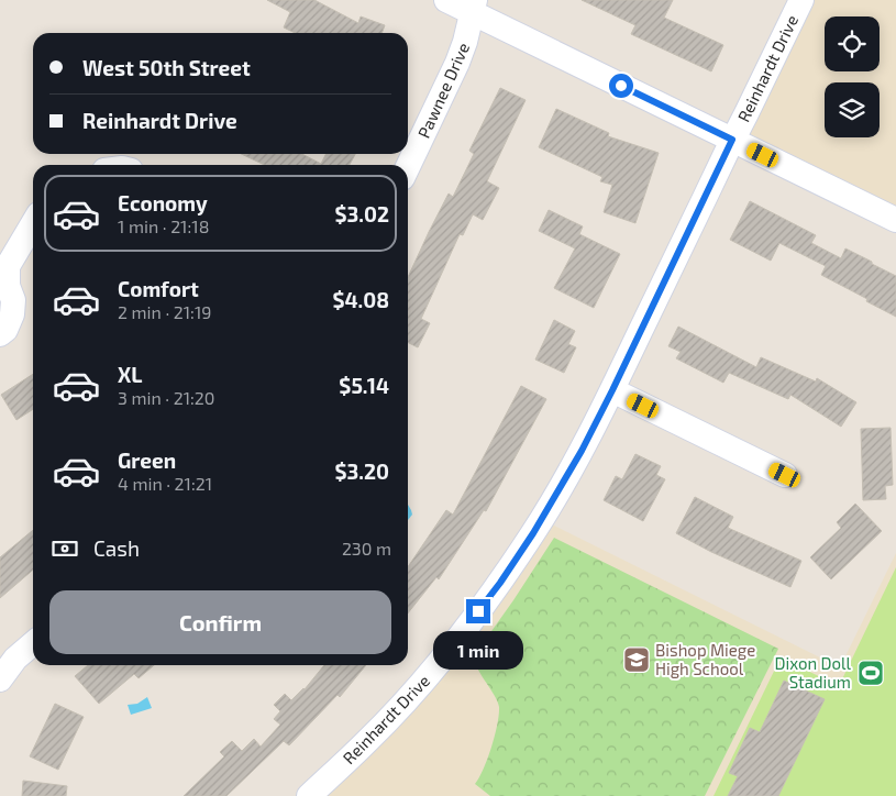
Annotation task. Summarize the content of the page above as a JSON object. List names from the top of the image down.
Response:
{
  "streets": {
    "street": ["Reinhardt Drive", "Pawnee Drive"]
  },
  "places": {
    "school or university": ["Bishop Miege High School"],
    "sports": ["Dixon Doll Stadium"]
  },
  "page": {
    "banner": ["West 50th Street", "Reinhardt Drive"],
    "list": [
      {
        "name": "Economy",
        "note": "1 min · 21:18",
        "value": "$3.02"
      },
      {
        "name": "Comfort",
        "note": "2 min · 21:19",
        "value": "$4.08"
      },
      {
        "name": "XL",
        "note": "3 min · 21:20",
        "value": "$5.14"
      },
      {
        "name": "Green",
        "note": "4 min · 21:21",
        "value": "$3.20"
      }
    ],
    "pay": ["Cash", "230 m"],
    "buttons": "Confirm",
    "bubble": "1 min"
  }
}
